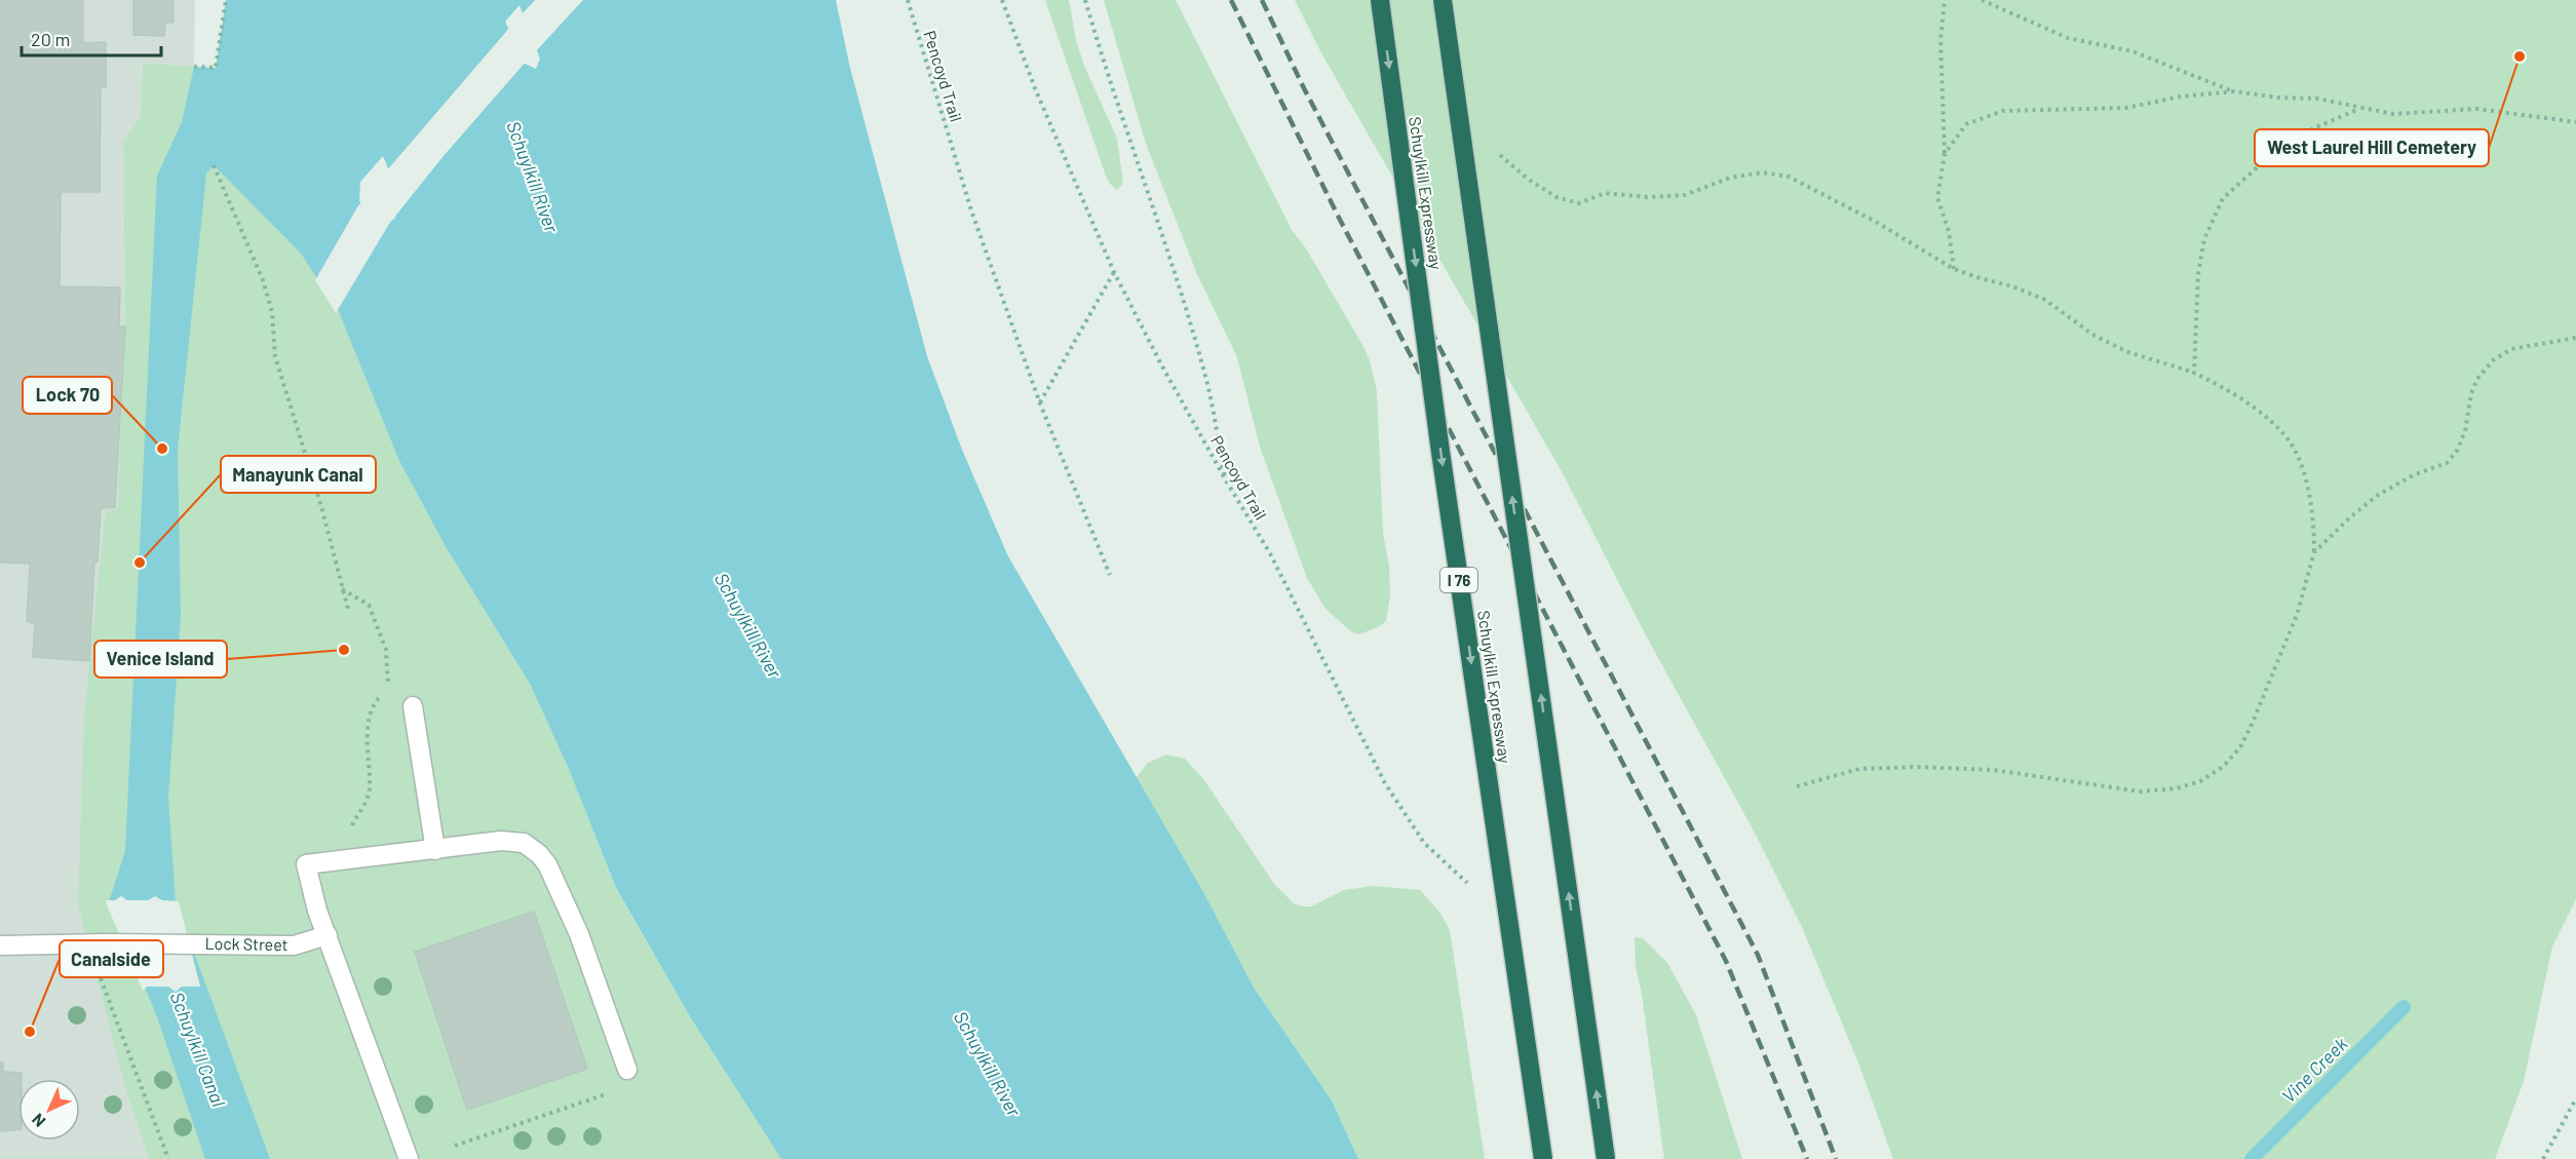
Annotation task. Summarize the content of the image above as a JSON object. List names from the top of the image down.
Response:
{
  "streets": {
    "highway": ["Schuylkill Expressway", "I 76"],
    "street": ["Lock Street"],
    "path": ["Pencoyd Trail"]
  },
  "water": ["Schuylkill River", "Schuylkill Canal", "Vine Creek"],
  "places": [
    "West Laurel Hill Cemetery",
    "Lock 70",
    "Manayunk Canal",
    "Venice Island",
    "Canalside"
  ],
  "scale_bar": "20 m",
  "north": "bottom left"
}
